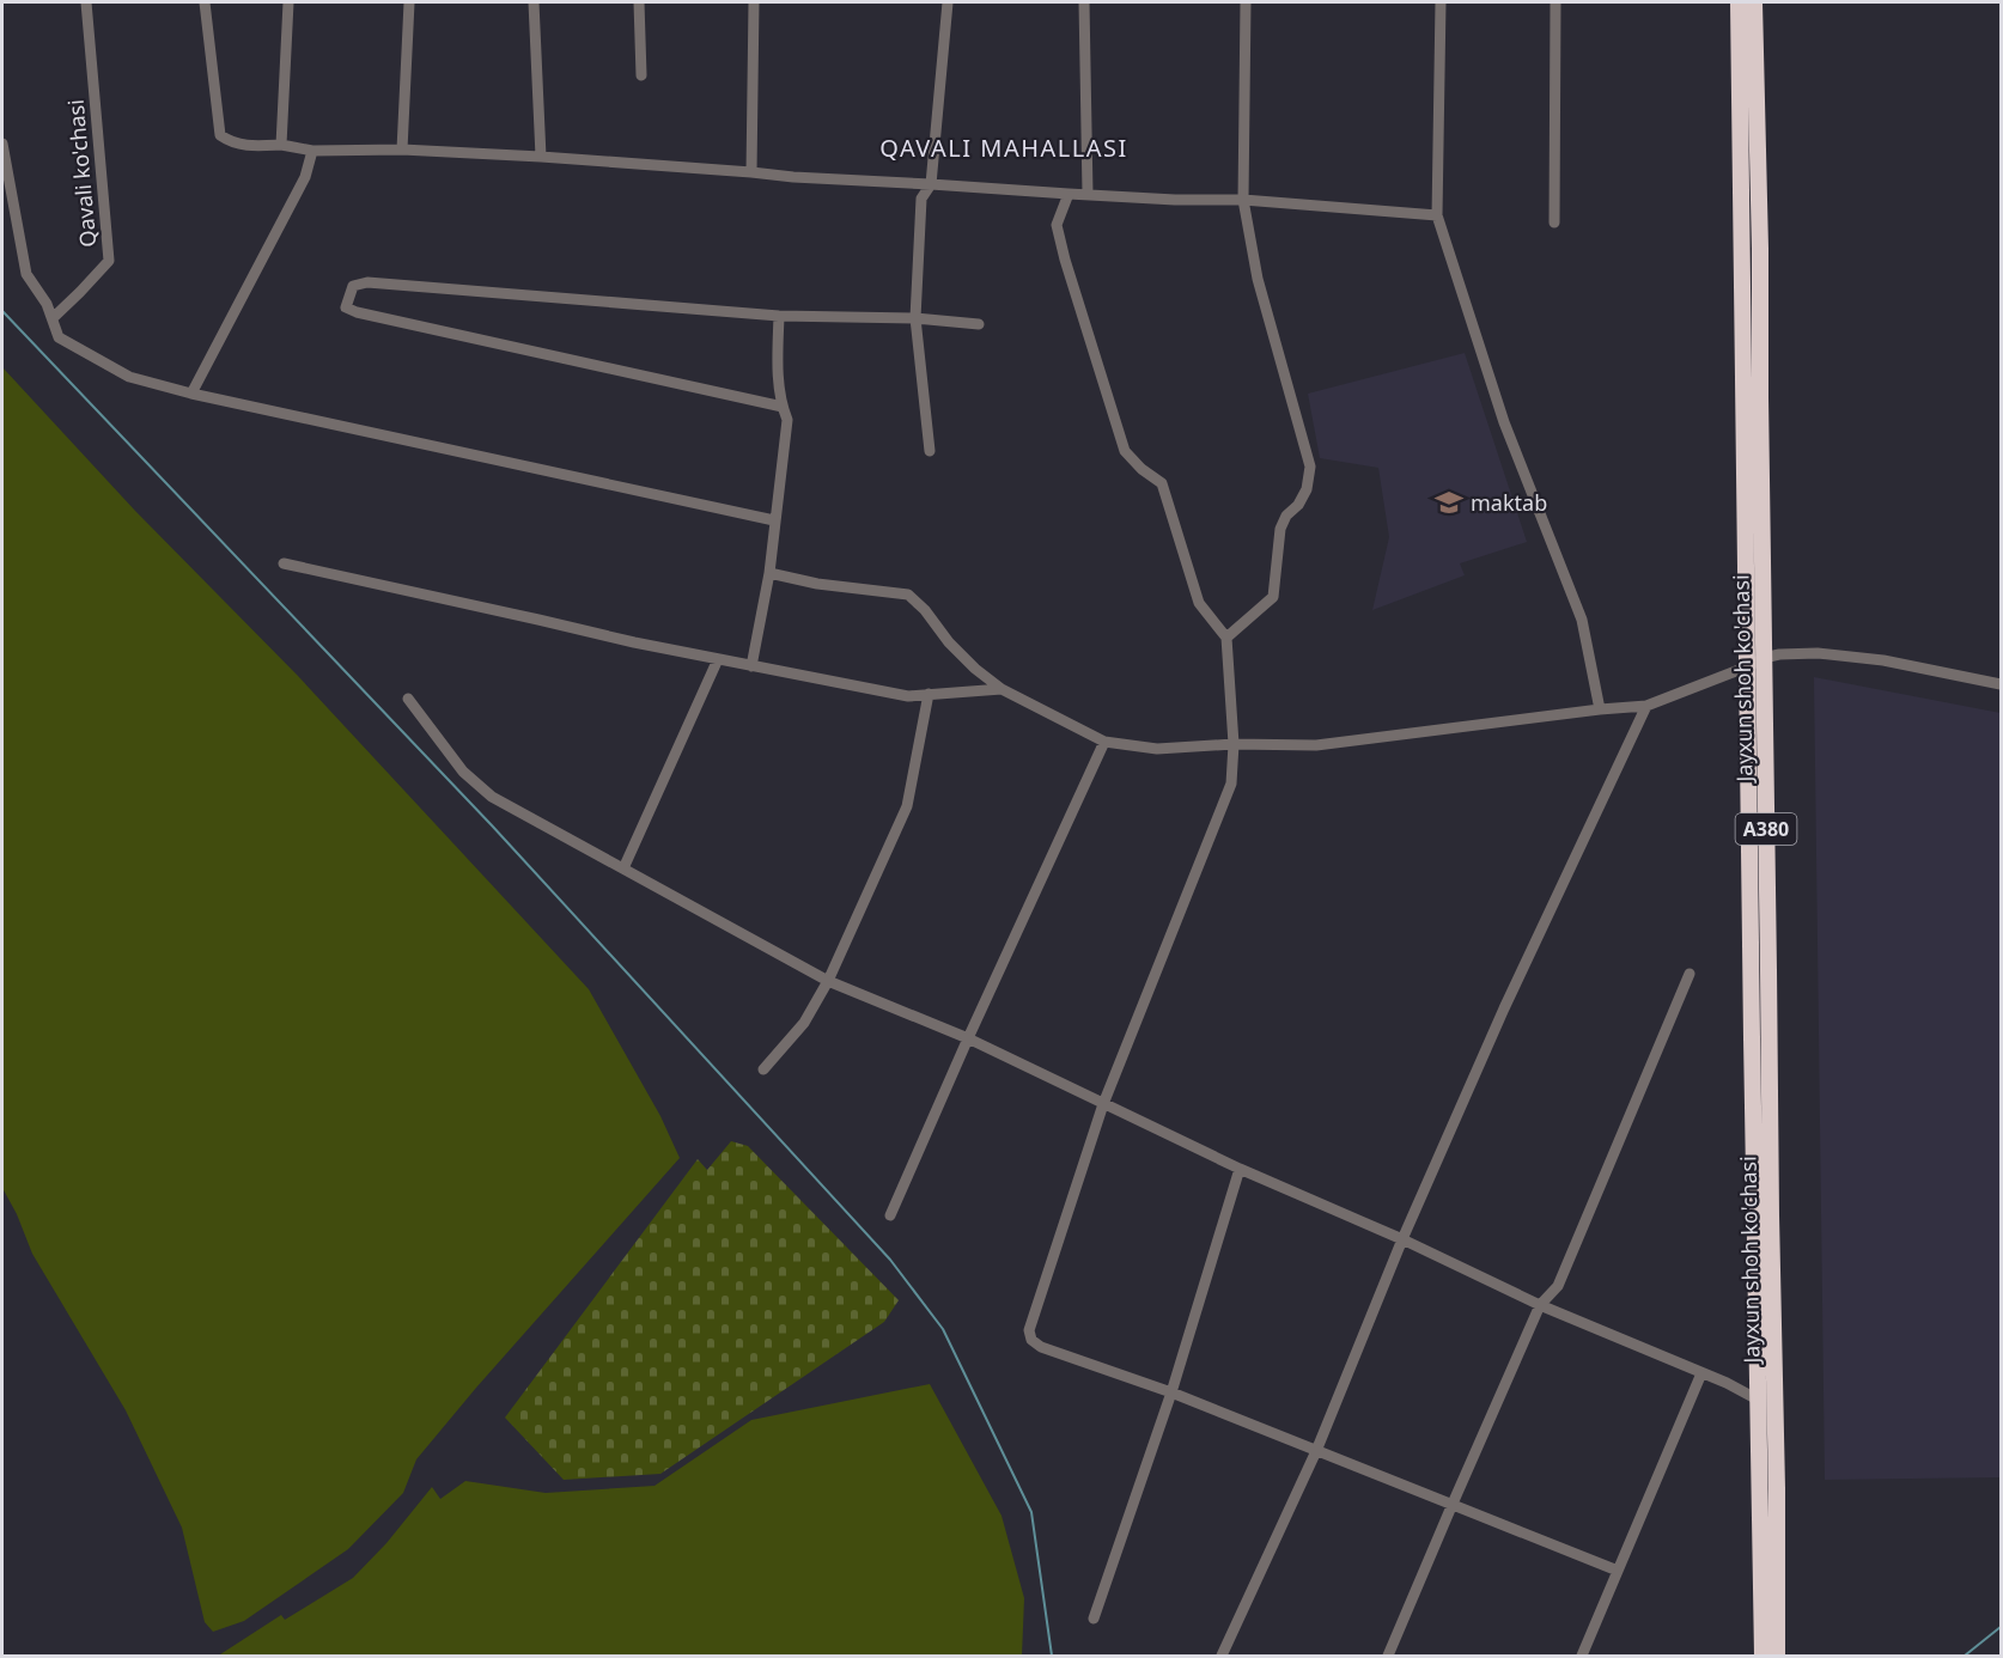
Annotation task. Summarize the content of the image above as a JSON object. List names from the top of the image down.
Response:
{
  "streets": {
    "highway": ["Jayxun shoh ko'chasi", "A380"],
    "street": ["Qavali ko'chasi"]
  },
  "districts": ["QAVALI MAHALLASI"],
  "places": {
    "school or university": ["maktab"]
  }
}
